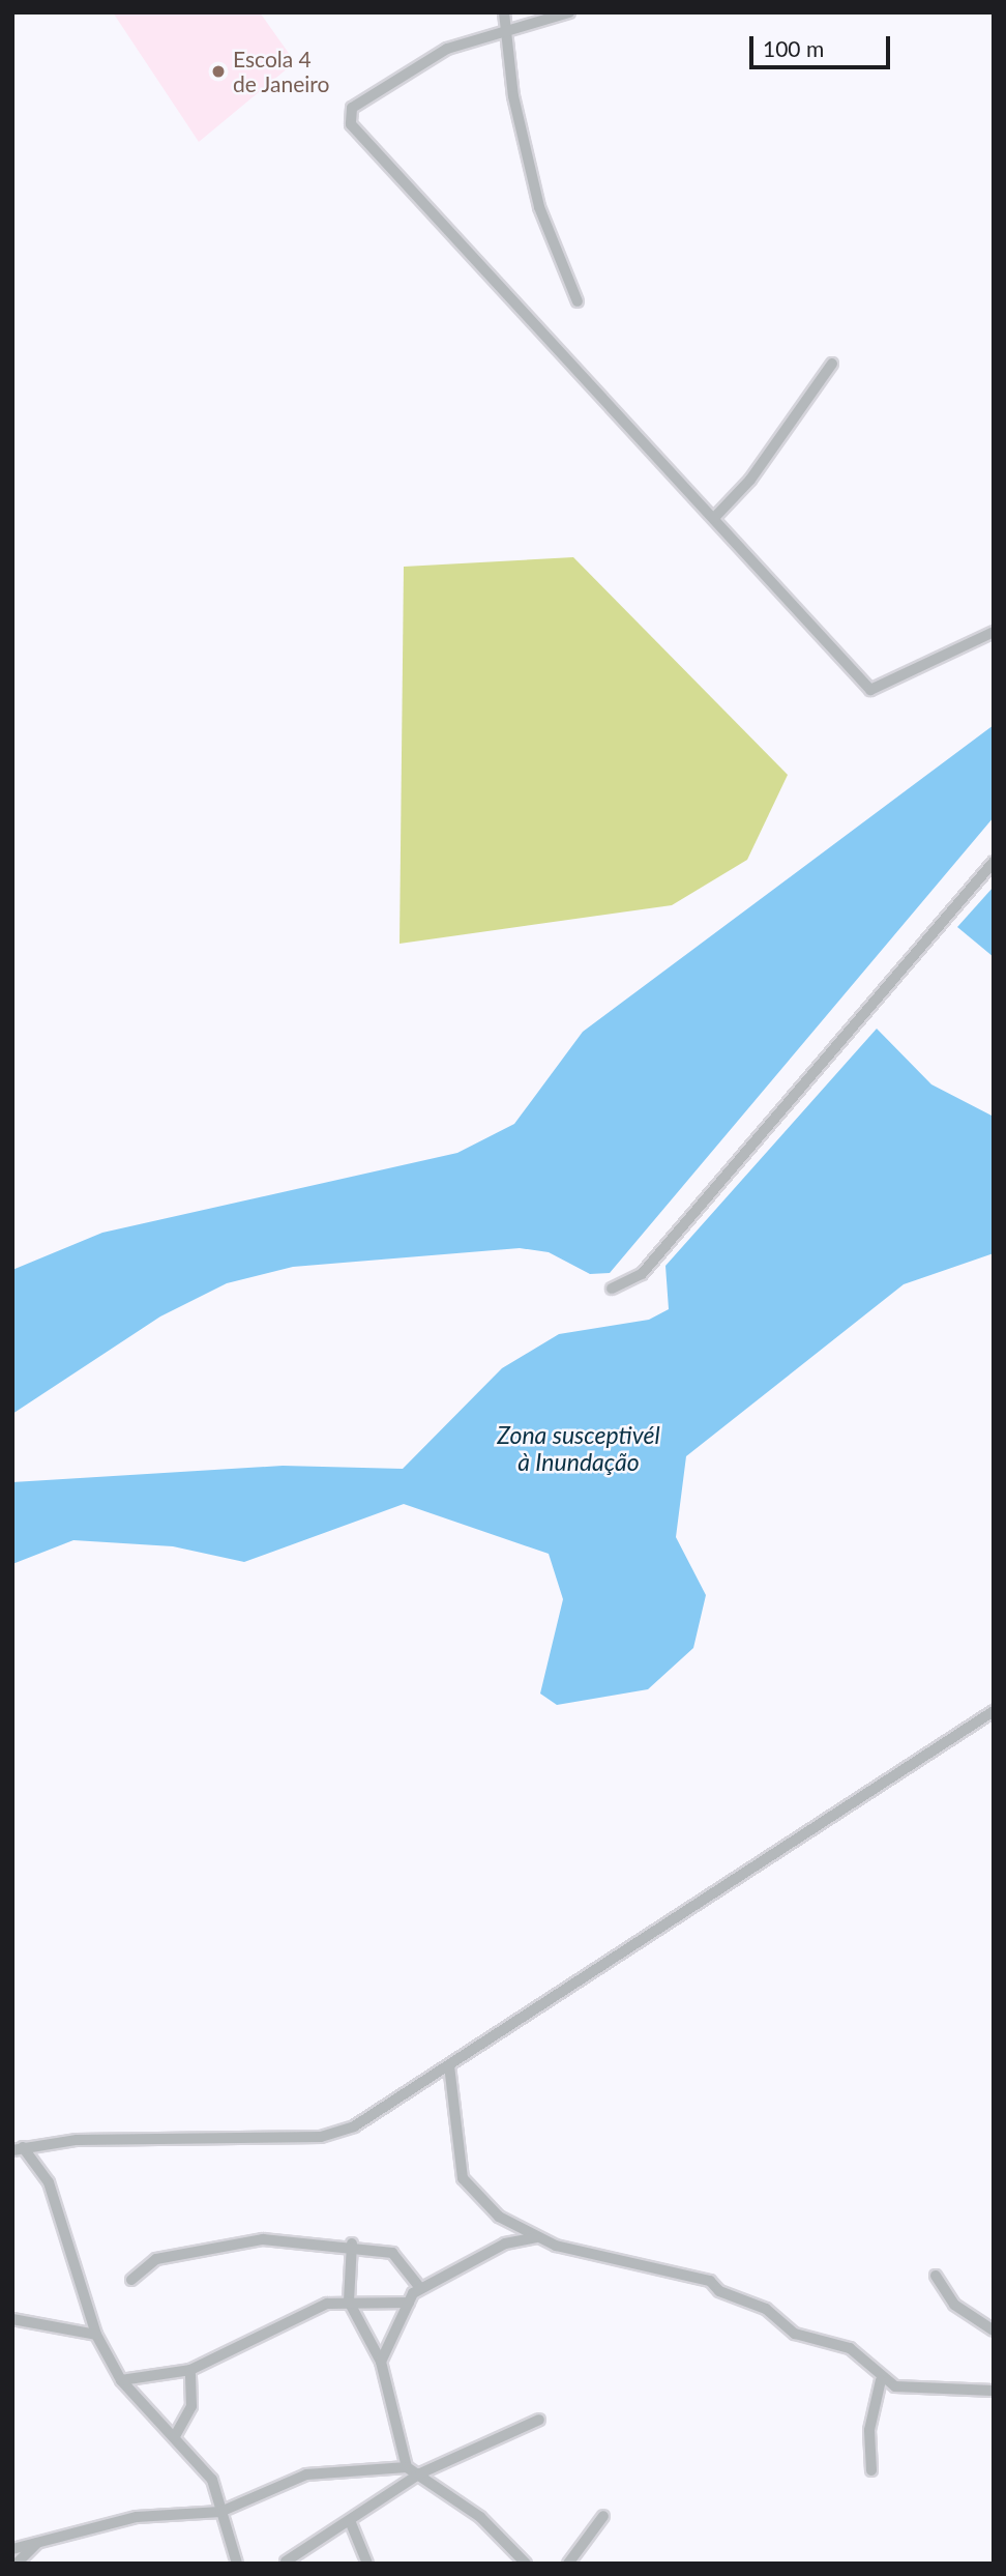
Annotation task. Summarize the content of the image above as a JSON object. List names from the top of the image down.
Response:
{
  "water": ["Zona susceptivél à Inundação"],
  "places": ["Escola 4 de Janeiro"],
  "scale_bar": "100 m"
}
